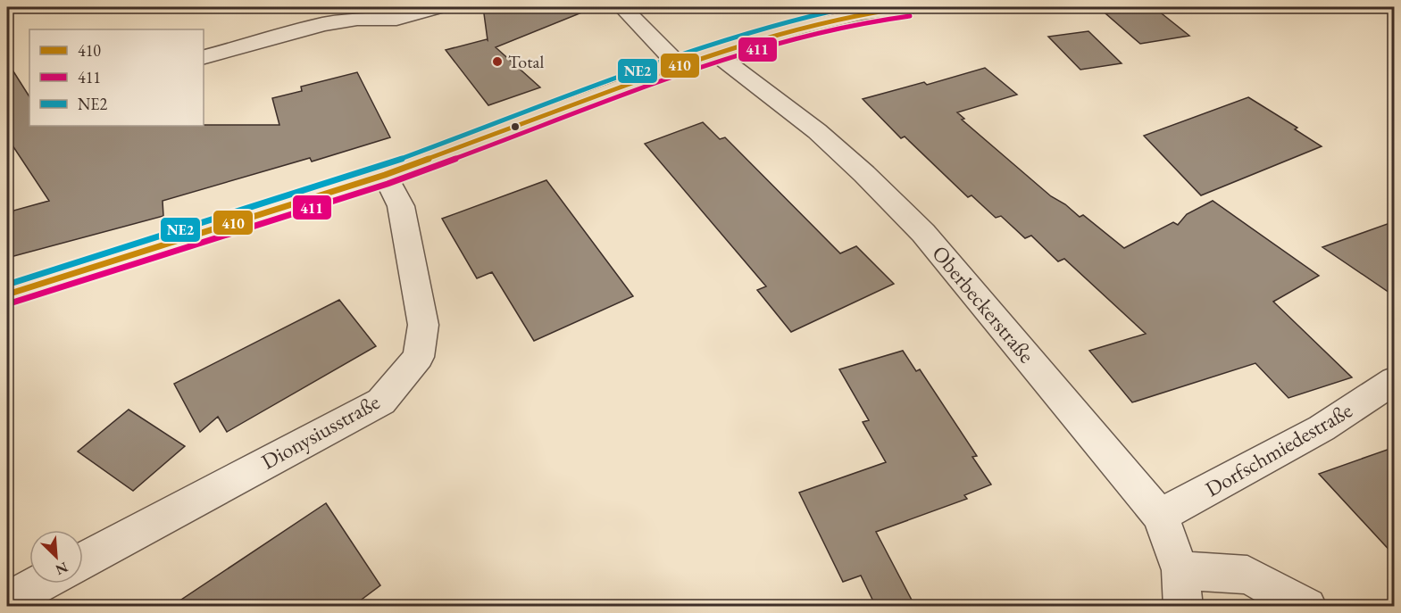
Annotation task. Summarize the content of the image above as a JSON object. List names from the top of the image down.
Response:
{
  "streets": {
    "street": ["Oberbeckerstraße", "Dionysiusstraße", "Dorfschmiedestraße"]
  },
  "crossings": [
    ["Oberbeckerstraße", "Dorfschmiedestraße"]
  ],
  "places": ["Total"],
  "lines": ["transit line 410", "transit line NE2", "transit line 411"],
  "legend": ["410", "411", "NE2"],
  "north": "bottom right"
}
